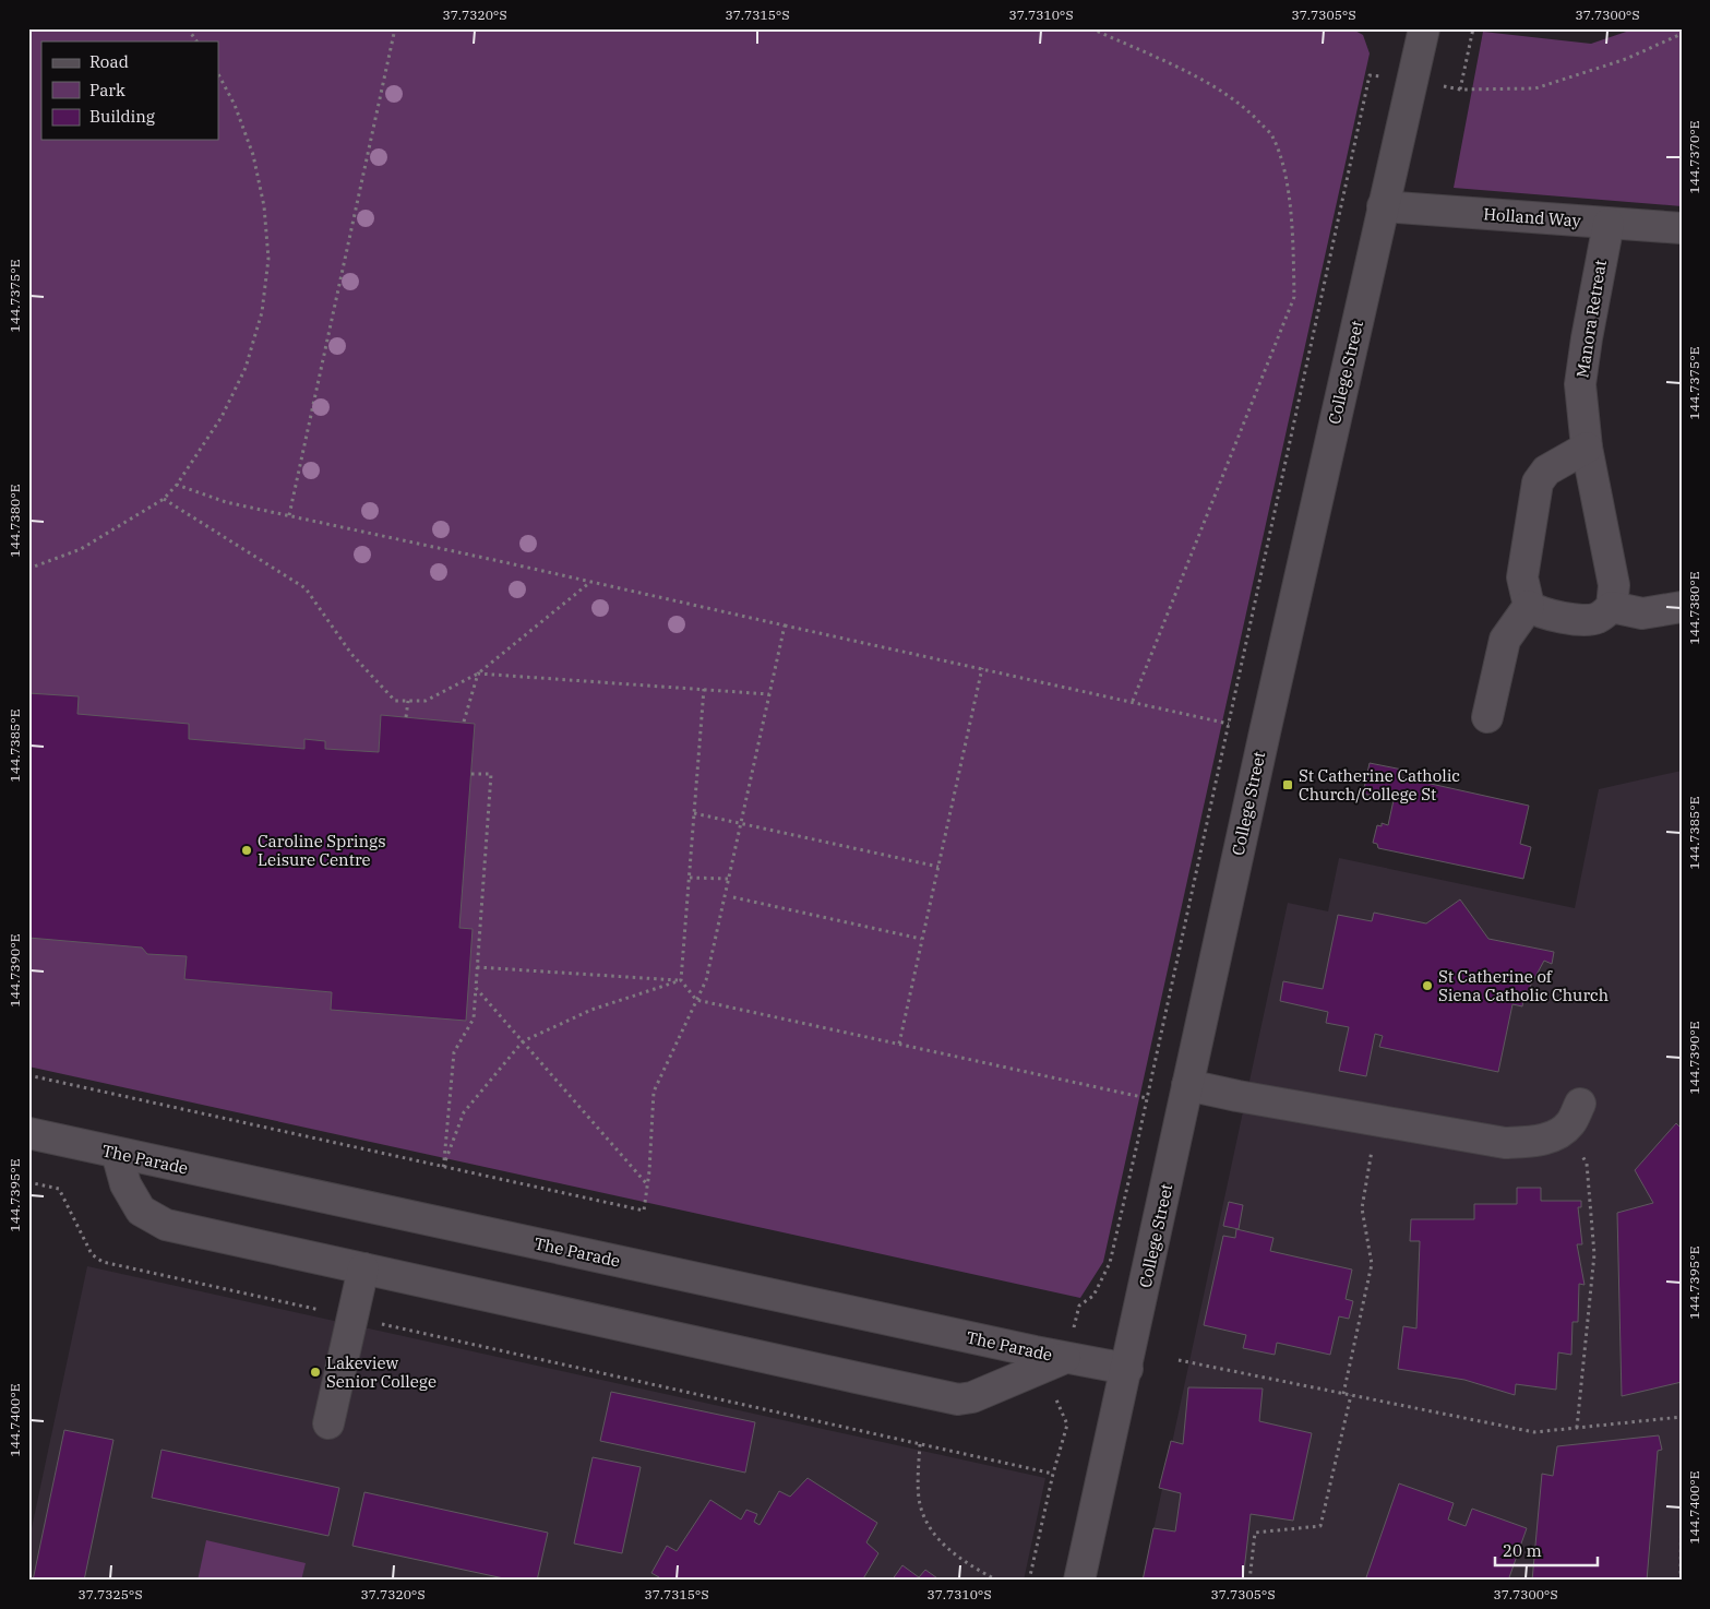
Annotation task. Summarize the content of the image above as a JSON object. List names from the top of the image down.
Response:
{
  "streets": {
    "street": [
      "Holland Way",
      "Manora Retreat",
      "College Street",
      "The Parade"
    ]
  },
  "crossings": [
    ["Holland Way", "Manora Retreat"],
    ["Holland Way", "College Street"],
    ["College Street", "The Parade"]
  ],
  "places": {
    "transit": ["St Catherine Catholic Church/College St"],
    "other": ["Caroline Springs Leisure Centre", "St Catherine of Siena Catholic Church", "Lakeview Senior College"]
  },
  "legend": ["Road", "Park", "Building"],
  "scale_bar": "20 m",
  "coordinates": [
    "37.7320°S",
    "37.7315°S",
    "37.7310°S",
    "37.7305°S",
    "37.7300°S",
    "144.7370°E",
    "144.7375°E",
    "144.7380°E",
    "144.7385°E",
    "144.7390°E",
    "144.7395°E",
    "144.7400°E",
    "37.7325°S"
  ]
}
